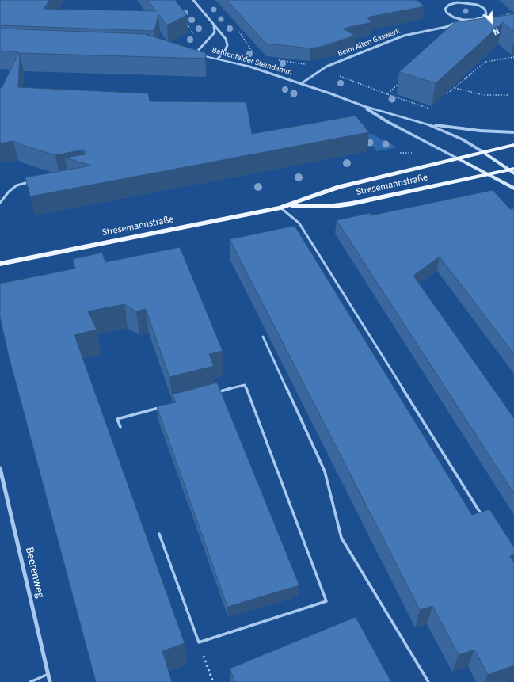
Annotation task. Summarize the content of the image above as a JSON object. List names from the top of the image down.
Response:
{
  "streets": {
    "main road": ["Stresemannstraße"],
    "street": ["Beim Alten Gaswerk", "Bahrenfelder Steindamm", "Beerenweg"]
  },
  "crossings": [
    ["Beim Alten Gaswerk", "Bahrenfelder Steindamm"],
    ["Bahrenfelder Steindamm", "Stresemannstraße"]
  ],
  "north": "bottom right"
}
